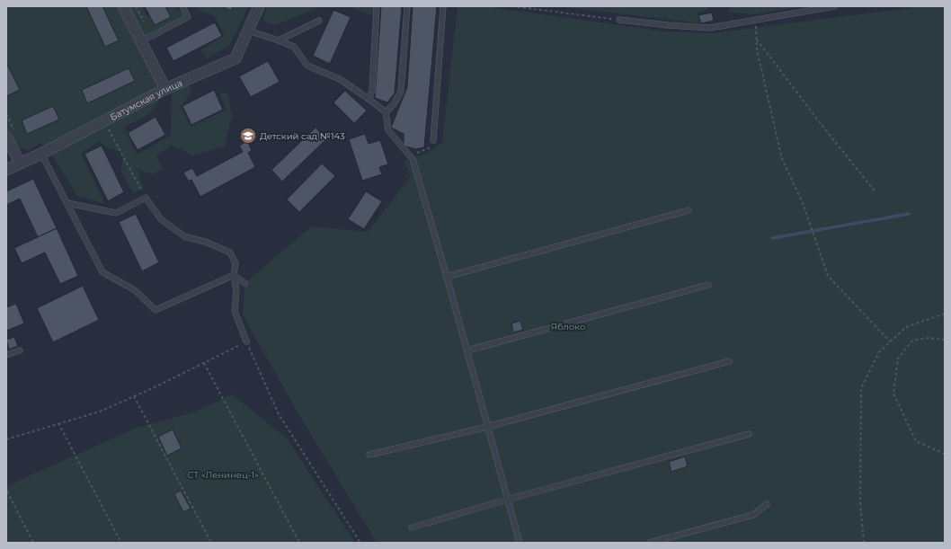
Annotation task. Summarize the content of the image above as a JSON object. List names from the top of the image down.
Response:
{
  "streets": {
    "street": ["Батумская улица"]
  },
  "parks": ["Яблоко", "СТ «Ленинец-1»"],
  "places": {
    "school or university": ["Детский сад №143"]
  }
}
